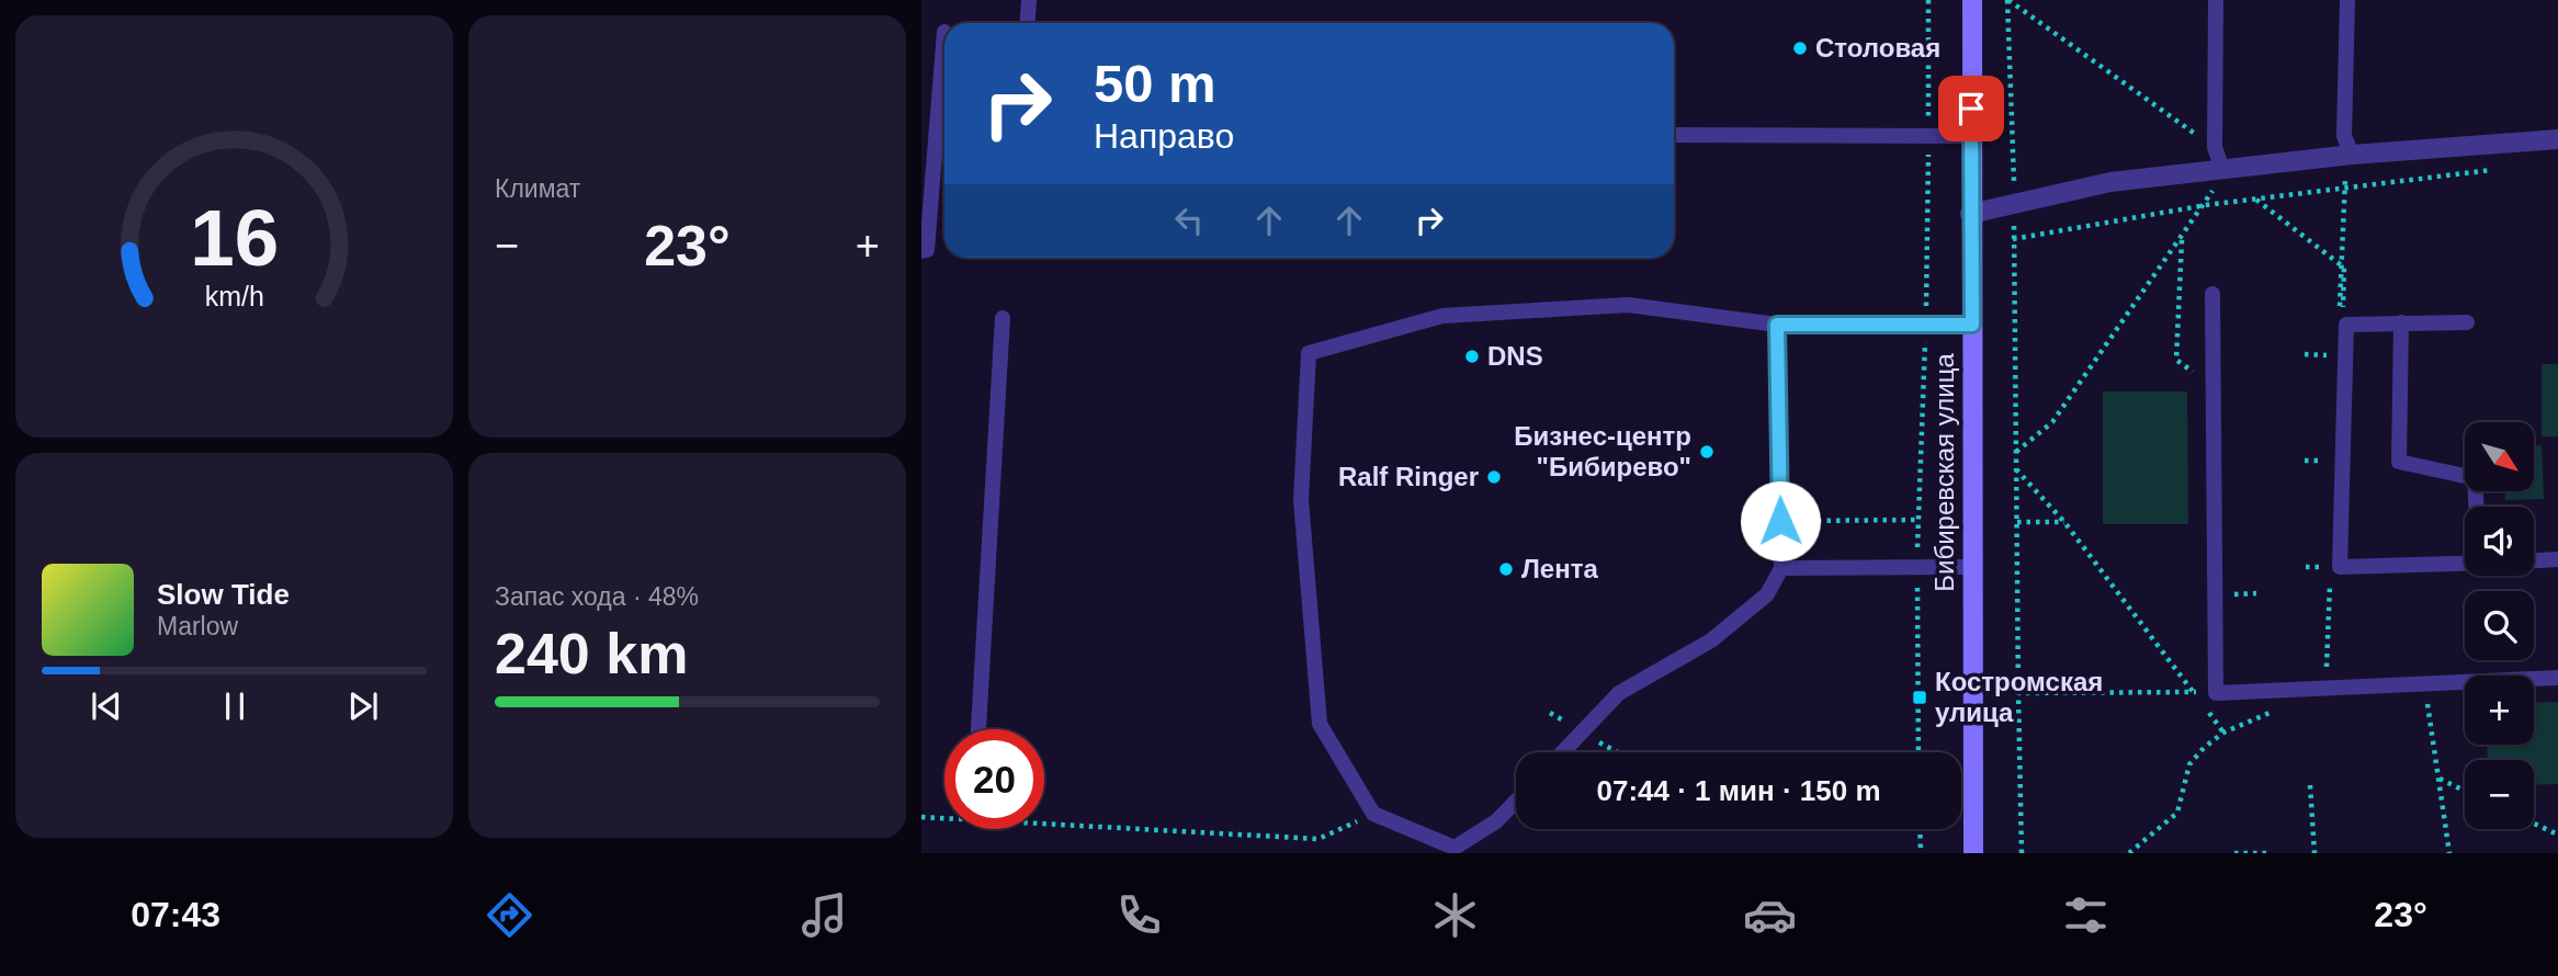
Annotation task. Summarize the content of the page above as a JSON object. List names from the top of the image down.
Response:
{
  "streets": {
    "main road": ["Бибиревская улица"]
  },
  "places": {
    "other": [
      "Столовая",
      "DNS",
      "Бизнес-центр \"Бибирево\"",
      "Ralf Ringer",
      "Лента"
    ],
    "transit": ["Костромская улица"]
  },
  "north": "bottom right",
  "page": {
    "tile": [
      "Климат",
      ["Запас хода · 48%", "240 km"]
    ],
    "turn": ["50 m", "Направо"],
    "heat": ["−", "23°", "+"],
    "map_buttons": ["+", "−"],
    "song": ["Slow Tide", "Marlow"],
    "limit": "20",
    "trip": "07:44 · 1 мин · 150 m",
    "tabs": ["07:43", "23°"],
    "gauge": ["16", "km/h"]
  }
}
